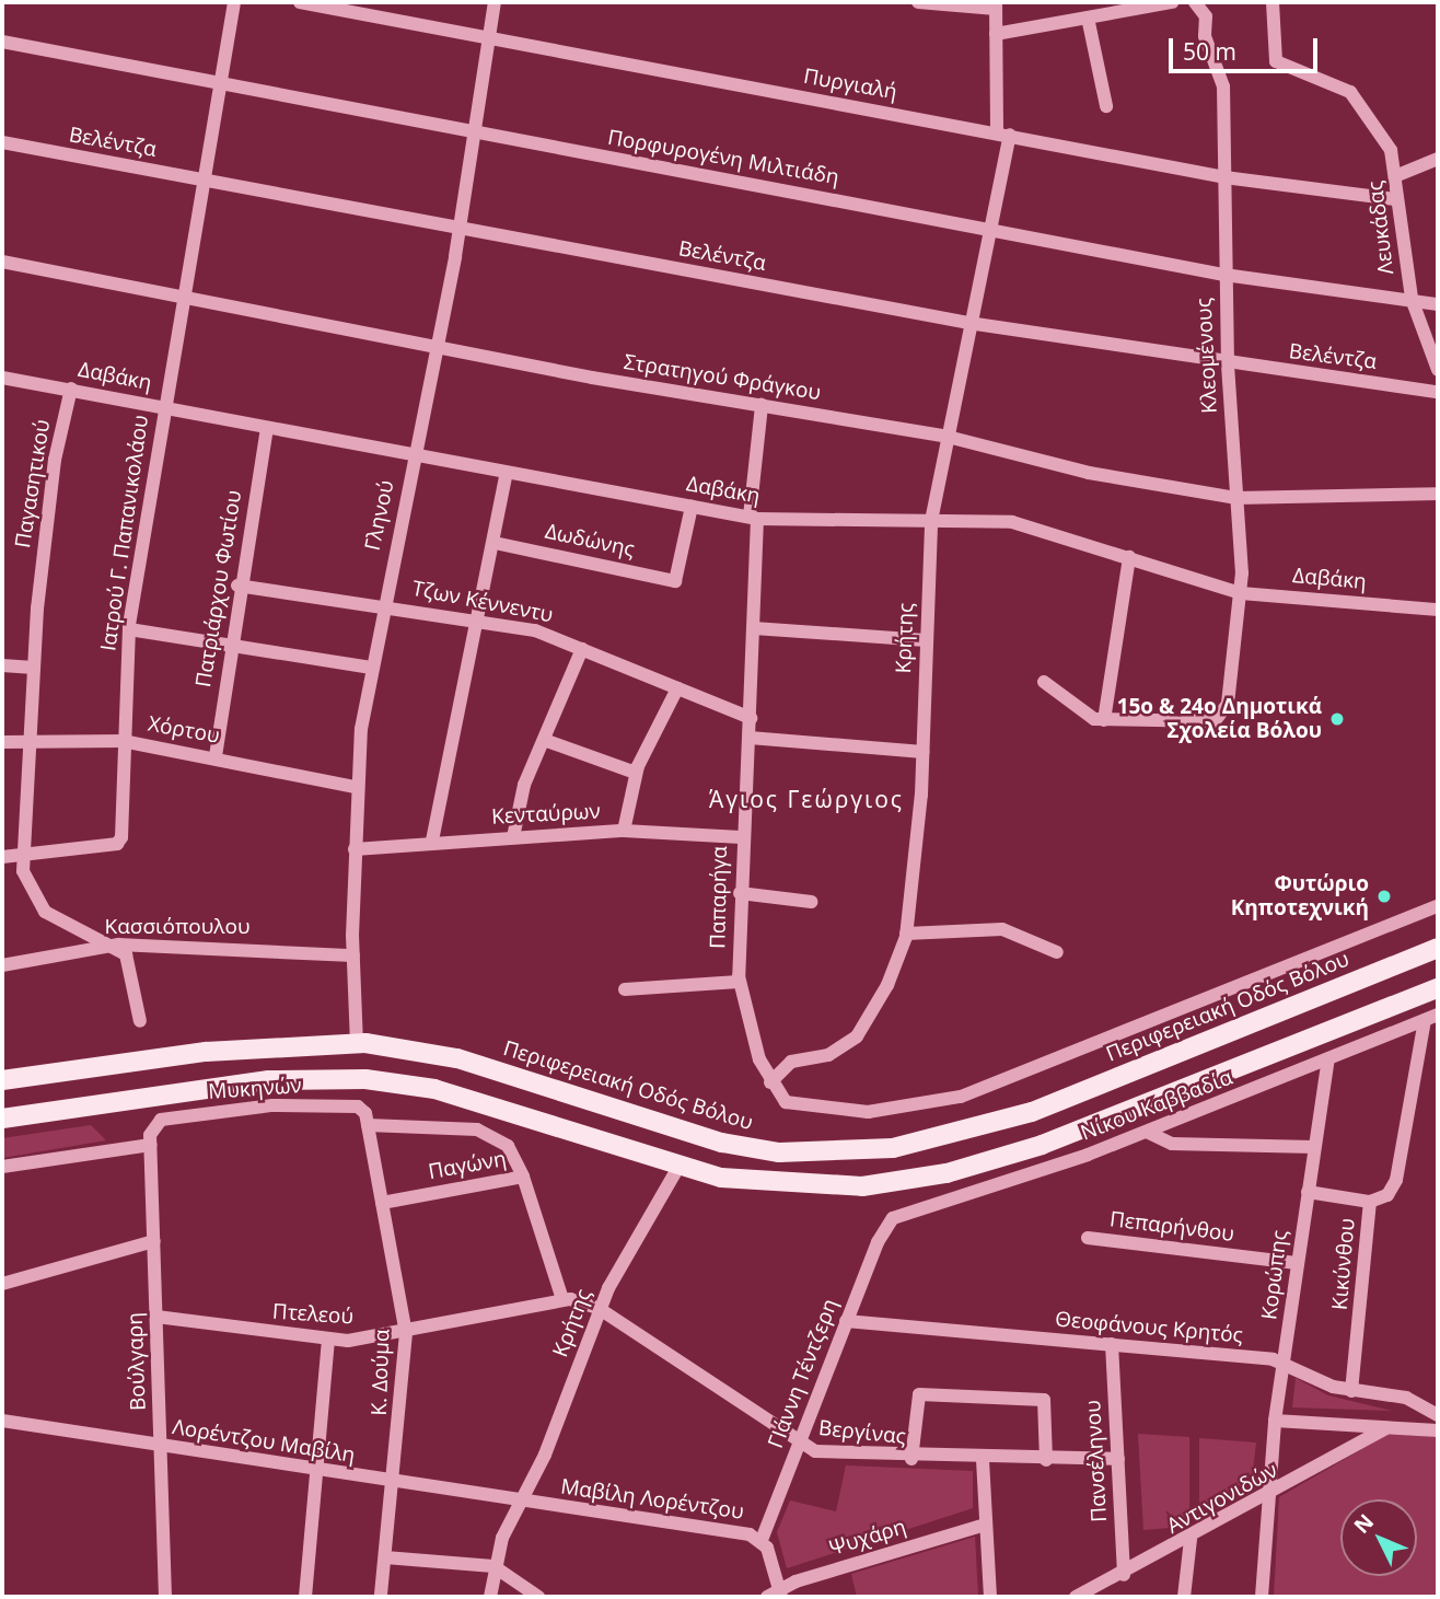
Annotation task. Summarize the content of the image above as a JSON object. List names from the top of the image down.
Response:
{
  "streets": {
    "main road": ["Περιφερειακή Οδός Βόλου"],
    "street": [
      "Πυργιαλή",
      "Βελέντζα",
      "Πορφυρογένη Μιλτιάδη",
      "Λευκάδας",
      "Κλεομένους",
      "Δαβάκη",
      "Στρατηγού Φράγκου",
      "Παγασητικού",
      "Γληνού",
      "Ιατρού Γ. Παπανικολάου",
      "Δωδώνης",
      "Πατριάρχου Φωτίου",
      "Τζων Κέννεντυ",
      "Κρήτης",
      "Χόρτου",
      "Κενταύρων",
      "Παπαρήγα",
      "Κασσιόπουλου",
      "Μυκηνών",
      "Νίκου Καββαδία",
      "Παγώνη",
      "Πεπαρήνθου",
      "Κικύνθου",
      "Κορώπης",
      "Πτελεού",
      "Θεοφάνους Κρητός",
      "Βούλγαρη",
      "Κ. Δούμα",
      "ΓΙάννη Τέντζερη",
      "Βεργίνας",
      "Λορέντζου Μαβίλη",
      "Πανσέληνου",
      "Αντιγονιδών",
      "Μαβίλη Λορέντζου",
      "Ψυχάρη"
    ]
  },
  "crossings": [
    ["Πυργιαλή", "Λευκάδας"],
    ["Πυργιαλή", "Κλεομένους"],
    ["Πυργιαλή", "Γληνού"],
    ["Πυργιαλή", "Κρήτης"],
    ["Βελέντζα", "Κλεομένους"],
    ["Βελέντζα", "Γληνού"],
    ["Βελέντζα", "Ιατρού Γ. Παπανικολάου"],
    ["Βελέντζα", "Κρήτης"],
    ["Πορφυρογένη Μιλτιάδη", "Λευκάδας"],
    ["Πορφυρογένη Μιλτιάδη", "Κλεομένους"],
    ["Πορφυρογένη Μιλτιάδη", "Γληνού"],
    ["Πορφυρογένη Μιλτιάδη", "Ιατρού Γ. Παπανικολάου"],
    ["Πορφυρογένη Μιλτιάδη", "Κρήτης"],
    ["Κλεομένους", "Δαβάκη"],
    ["Κλεομένους", "Στρατηγού Φράγκου"],
    ["Δαβάκη", "Παγασητικού"],
    ["Δαβάκη", "Γληνού"],
    ["Δαβάκη", "Ιατρού Γ. Παπανικολάου"],
    ["Δαβάκη", "Δωδώνης"],
    ["Δαβάκη", "Πατριάρχου Φωτίου"],
    ["Δαβάκη", "Κρήτης"],
    ["Δαβάκη", "Παπαρήγα"],
    ["Στρατηγού Φράγκου", "Γληνού"],
    ["Στρατηγού Φράγκου", "Ιατρού Γ. Παπανικολάου"],
    ["Στρατηγού Φράγκου", "Κρήτης"],
    ["Στρατηγού Φράγκου", "Παπαρήγα"],
    ["Παγασητικού", "Ιατρού Γ. Παπανικολάου"],
    ["Παγασητικού", "Χόρτου"],
    ["Παγασητικού", "Κασσιόπουλου"],
    ["Γληνού", "Τζων Κέννεντυ"],
    ["Γληνού", "Χόρτου"],
    ["Γληνού", "Κενταύρων"],
    ["Γληνού", "Κασσιόπουλου"],
    ["Γληνού", "Περιφερειακή Οδός Βόλου"],
    ["Ιατρού Γ. Παπανικολάου", "Χόρτου"],
    ["Πατριάρχου Φωτίου", "Τζων Κέννεντυ"],
    ["Πατριάρχου Φωτίου", "Χόρτου"],
    ["Τζων Κέννεντυ", "Παπαρήγα"],
    ["Κρήτης", "Παπαρήγα"],
    ["Κρήτης", "Πτελεού"],
    ["Κρήτης", "Βεργίνας"],
    ["Κρήτης", "Λορέντζου Μαβίλη"],
    ["Κρήτης", "Μαβίλη Λορέντζου"],
    ["Κενταύρων", "Παπαρήγα"],
    ["Μυκηνών", "Βούλγαρη"],
    ["Μυκηνών", "Κ. Δούμα"],
    ["Νίκου Καββαδία", "Κικύνθου"],
    ["Νίκου Καββαδία", "Κορώπης"],
    ["Νίκου Καββαδία", "ΓΙάννη Τέντζερη"],
    ["Παγώνη", "Πτελεού"],
    ["Παγώνη", "Κ. Δούμα"],
    ["Πεπαρήνθου", "Κορώπης"],
    ["Κικύνθου", "Θεοφάνους Κρητός"],
    ["Κορώπης", "Θεοφάνους Κρητός"],
    ["Κορώπης", "Αντιγονιδών"],
    ["Πτελεού", "Βούλγαρη"],
    ["Πτελεού", "Κ. Δούμα"],
    ["Πτελεού", "Βεργίνας"],
    ["Θεοφάνους Κρητός", "ΓΙάννη Τέντζερη"],
    ["Θεοφάνους Κρητός", "Πανσέληνου"],
    ["Βούλγαρη", "Λορέντζου Μαβίλη"],
    ["Κ. Δούμα", "Λορέντζου Μαβίλη"],
    ["ΓΙάννη Τέντζερη", "Βεργίνας"],
    ["ΓΙάννη Τέντζερη", "Μαβίλη Λορέντζου"],
    ["Βεργίνας", "Πανσέληνου"],
    ["Λορέντζου Μαβίλη", "Μαβίλη Λορέντζου"],
    ["Πανσέληνου", "Αντιγονιδών"],
    ["Μαβίλη Λορέντζου", "Ψυχάρη"]
  ],
  "districts": ["Άγιος Γεώργιος"],
  "places": ["15ο & 24ο Δημοτικά Σχολεία Βόλου", "Φυτώριο Κηποτεχνική"],
  "scale_bar": "50 m",
  "north": "top left"
}
